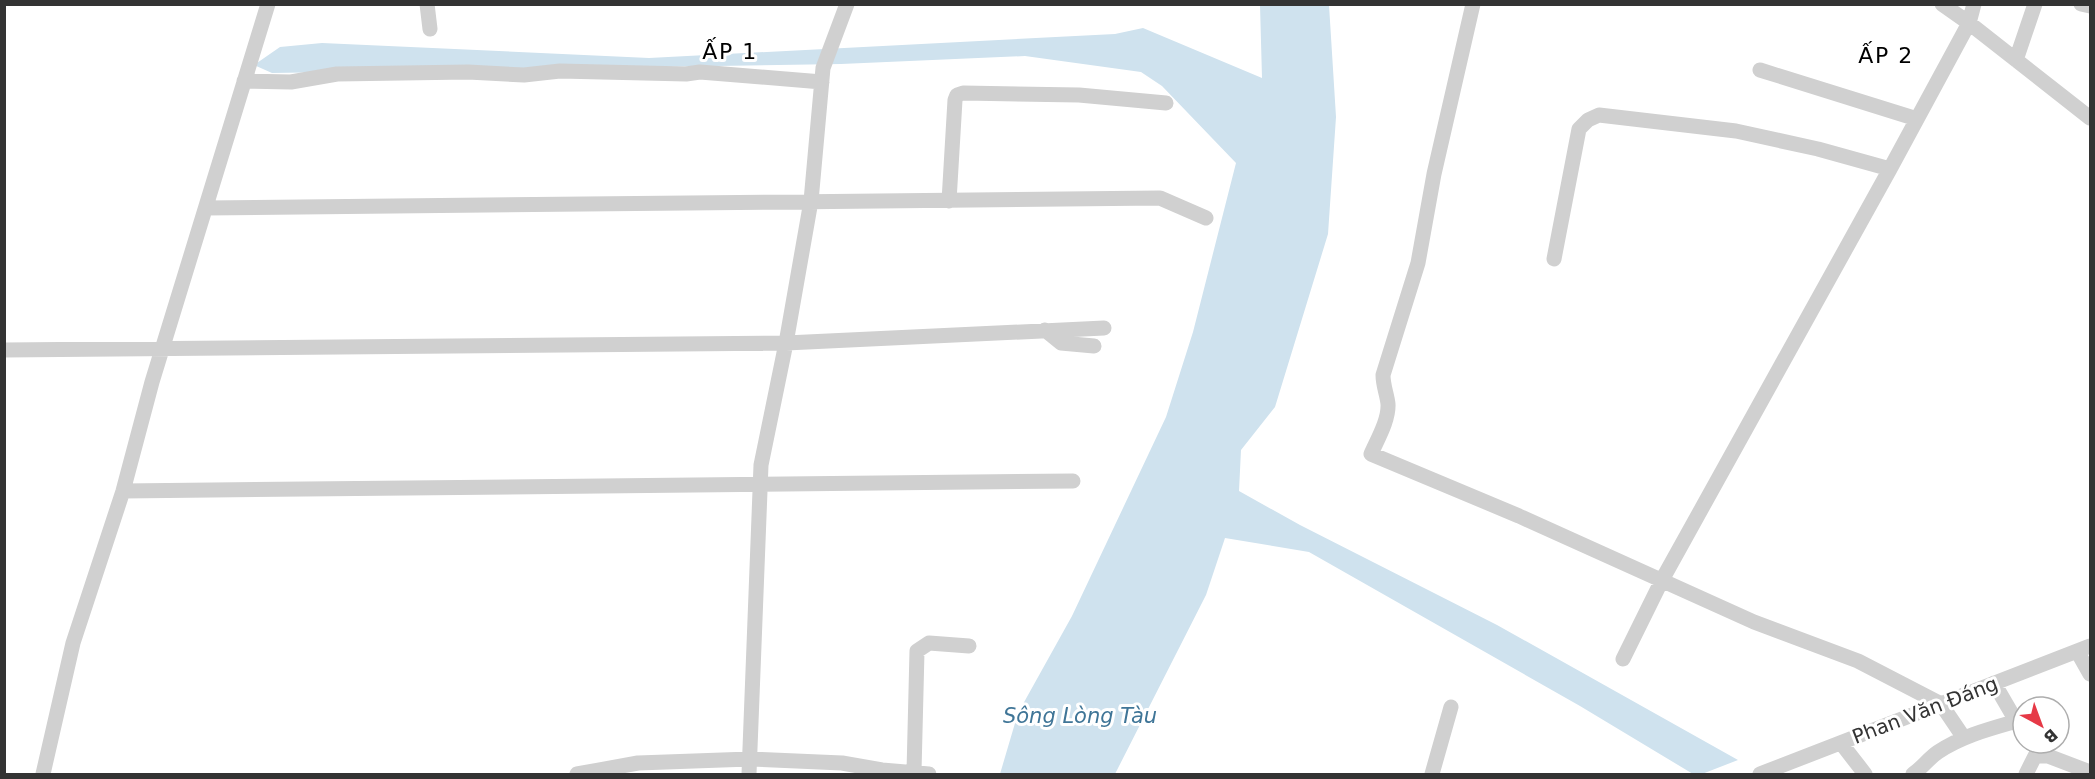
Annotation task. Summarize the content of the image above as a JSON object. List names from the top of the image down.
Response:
{
  "streets": {
    "street": ["Phan Văn Đáng"]
  },
  "districts": ["ẤP 1", "ẤP 2"],
  "water": ["Sông Lòng Tàu"],
  "north": "bottom right"
}
